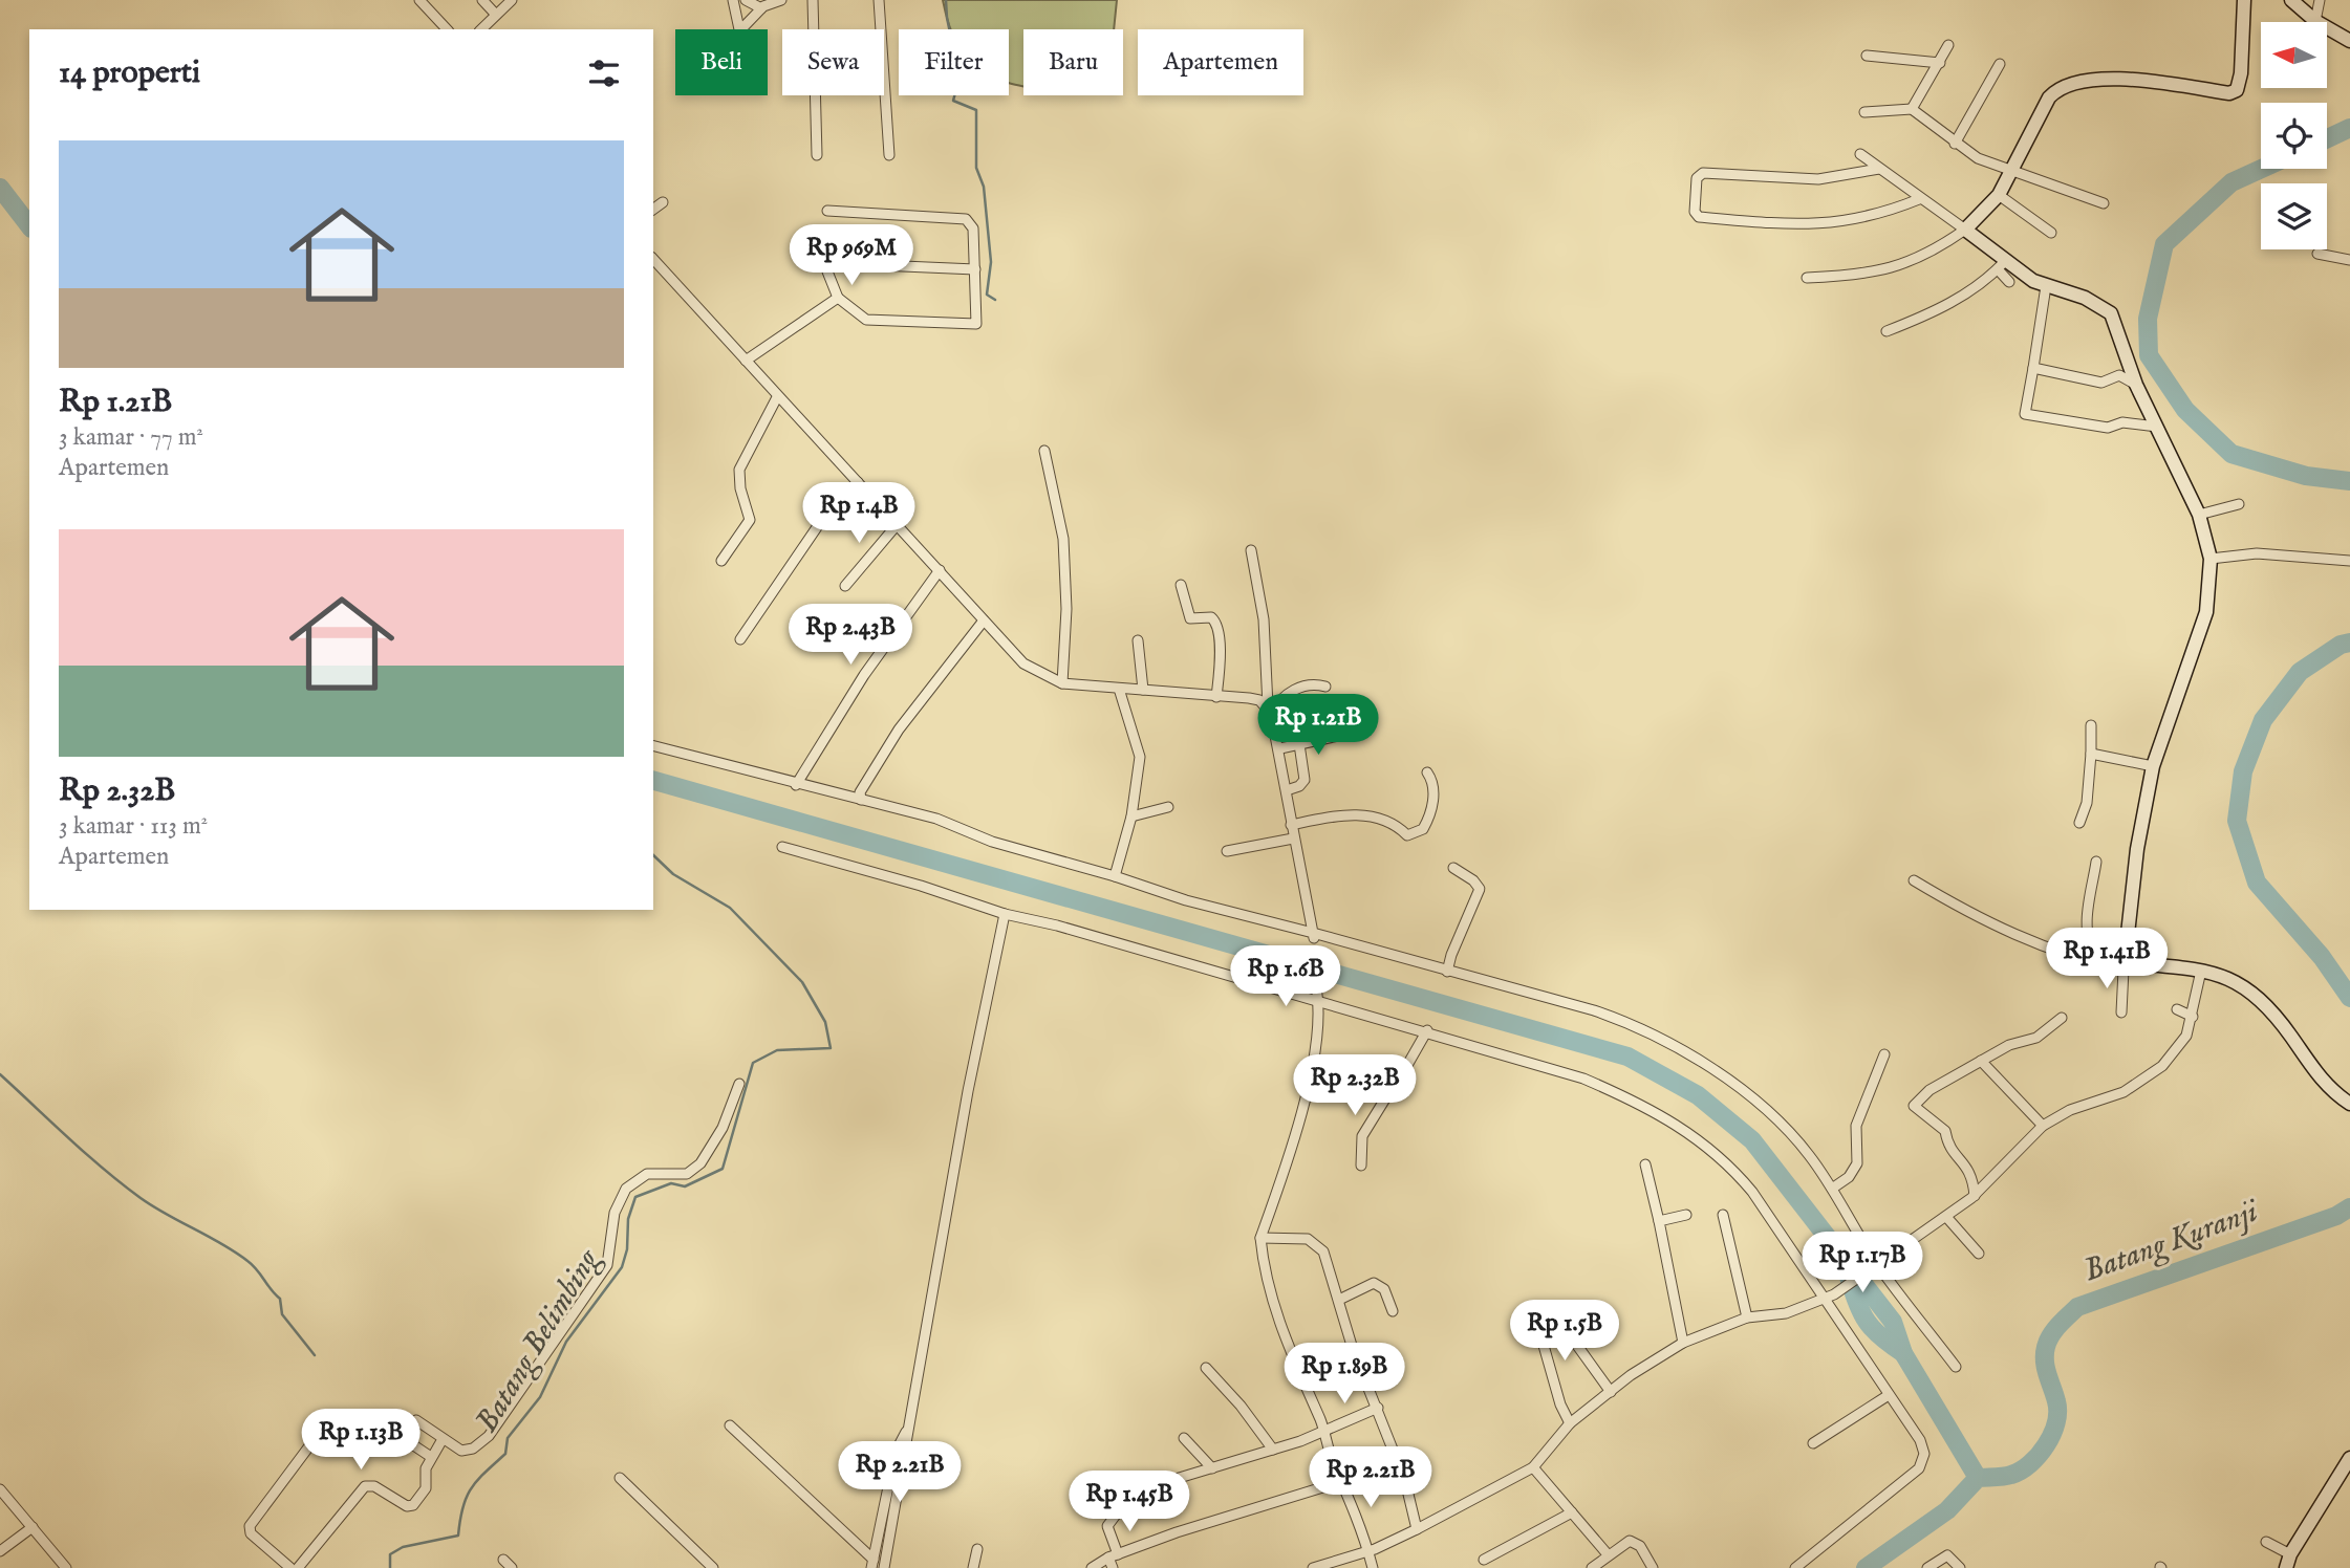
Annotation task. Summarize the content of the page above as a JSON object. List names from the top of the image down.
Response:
{
  "water": ["Batang Kuranji", "Batang Belimbing"],
  "north": "left",
  "page": {
    "chip": [
      "Beli",
      "Sewa",
      "Filter",
      "Baru",
      "Apartemen"
    ],
    "heading": "14 properti",
    "list": [
      {
        "name": "Rp 1.21B",
        "note": "3 kamar · 77 m² · Apartemen"
      },
      {
        "name": "Rp 2.32B",
        "note": "3 kamar · 113 m² · Apartemen"
      }
    ],
    "price": [
      "Rp 969M",
      "Rp 1.4B",
      "Rp 2.43B",
      "Rp 1.21B",
      "Rp 1.41B",
      "Rp 1.6B",
      "Rp 2.32B",
      "Rp 1.17B",
      "Rp 1.5B",
      "Rp 1.89B",
      "Rp 1.13B",
      "Rp 2.21B",
      "Rp 2.21B",
      "Rp 1.45B"
    ]
  }
}
